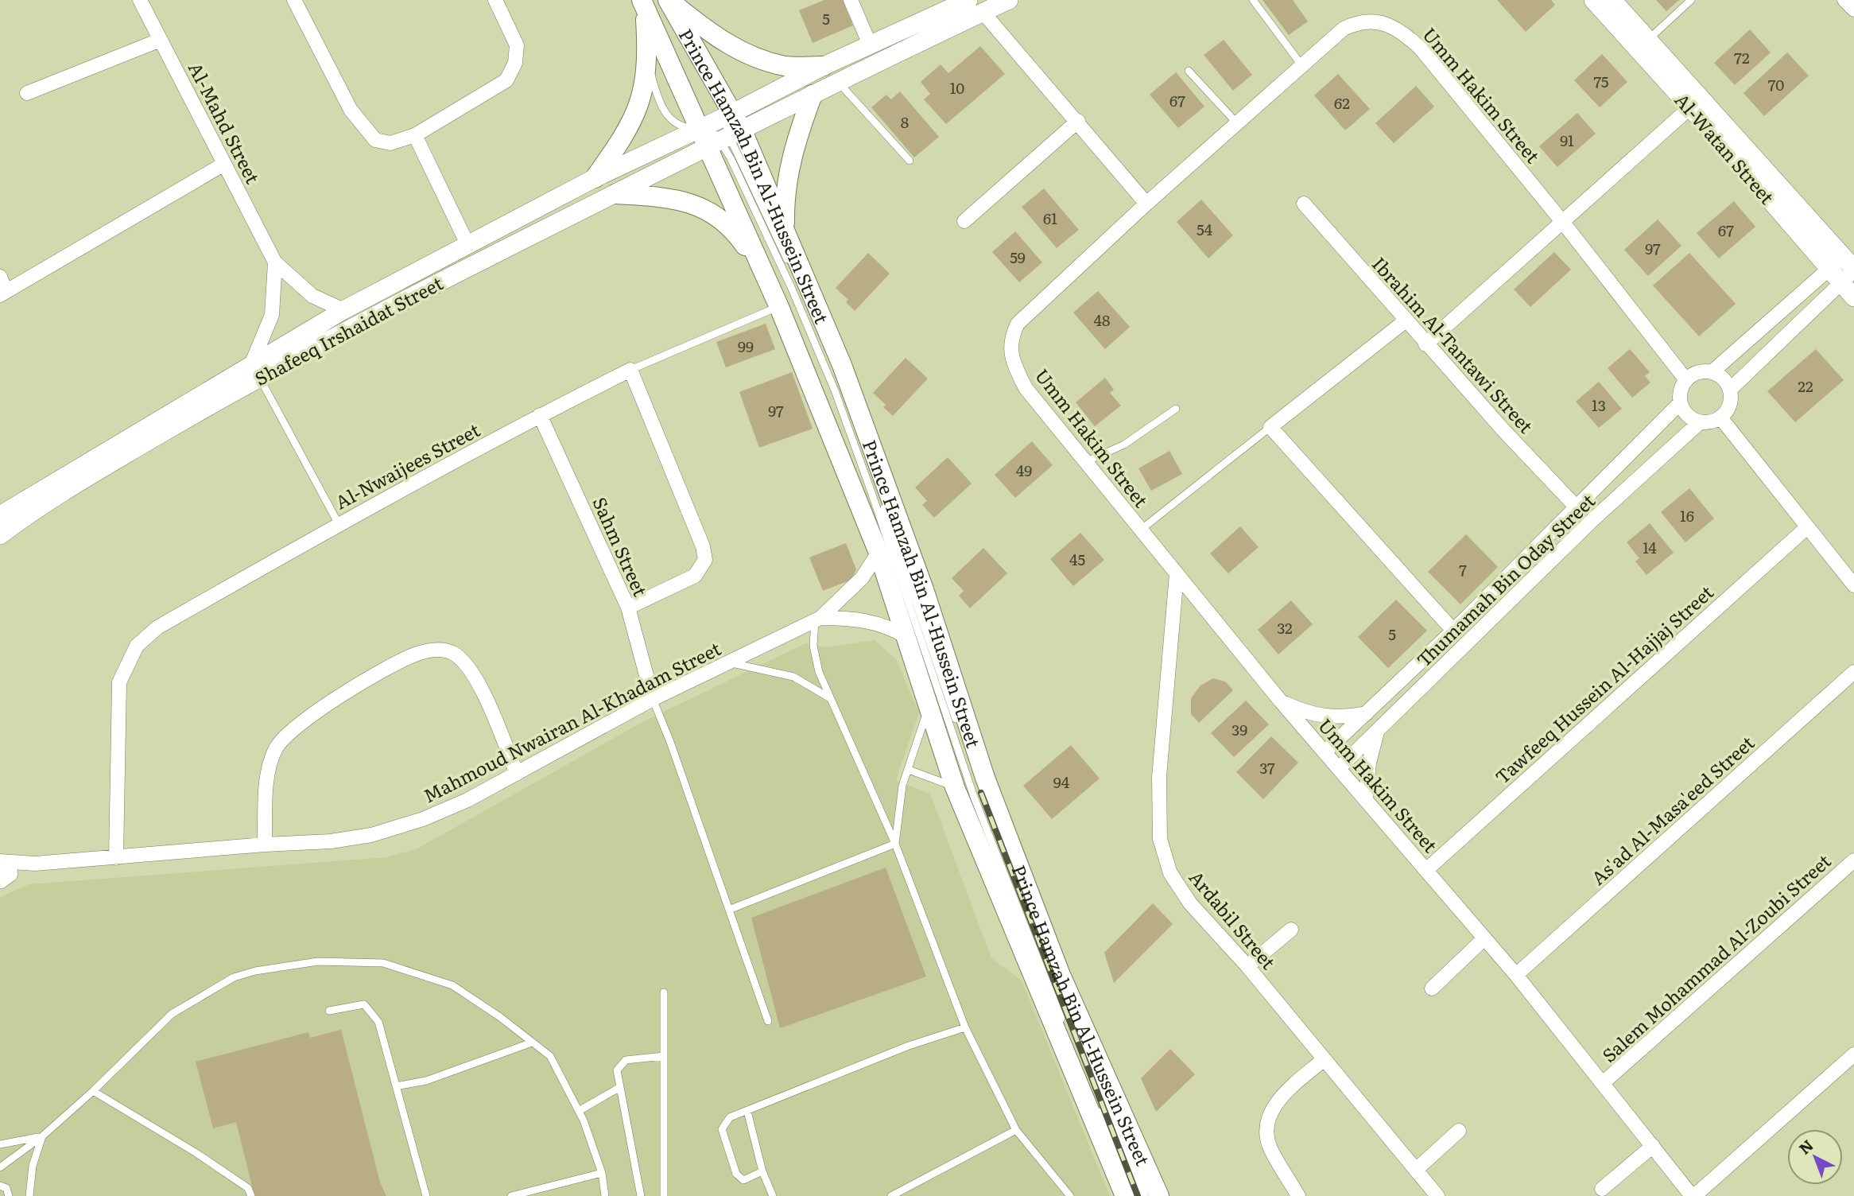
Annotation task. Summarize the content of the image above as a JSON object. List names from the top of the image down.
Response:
{
  "streets": {
    "main road": ["Prince Hamzah Bin Al-Hussein Street"],
    "street": [
      "Umm Hakim Street",
      "Al-Mahd Street",
      "Al-Watan Street",
      "Shafeeq Irshaidat Street",
      "Ibrahim Al-Tantawi Street",
      "Al-Nwaijees Street",
      "Sahm Street",
      "Thumamah Bin Oday Street",
      "Tawfeeq Hussein Al-Hajjaj Street",
      "Mahmoud Nwairan Al-Khadam Street",
      "As'ad Al-Masa'eed Street",
      "Ardabil Street",
      "Salem Mohammad Al-Zoubi Street"
    ]
  },
  "crossings": [
    ["Umm Hakim Street", "Thumamah Bin Oday Street"],
    ["Umm Hakim Street", "Tawfeeq Hussein Al-Hajjaj Street"],
    ["Umm Hakim Street", "As'ad Al-Masa'eed Street"],
    ["Umm Hakim Street", "Ardabil Street"],
    ["Umm Hakim Street", "Salem Mohammad Al-Zoubi Street"],
    ["Al-Mahd Street", "Shafeeq Irshaidat Street"],
    ["Prince Hamzah Bin Al-Hussein Street", "Shafeeq Irshaidat Street"],
    ["Prince Hamzah Bin Al-Hussein Street", "Mahmoud Nwairan Al-Khadam Street"],
    ["Ibrahim Al-Tantawi Street", "Thumamah Bin Oday Street"],
    ["Al-Nwaijees Street", "Sahm Street"],
    ["Al-Nwaijees Street", "Mahmoud Nwairan Al-Khadam Street"],
    ["Sahm Street", "Mahmoud Nwairan Al-Khadam Street"]
  ],
  "house_numbers": [
    "5",
    "72",
    "75",
    "70",
    "10",
    "67",
    "62",
    "8",
    "91",
    "61",
    "54",
    "67",
    "97",
    "59",
    "48",
    "99",
    "22",
    "13",
    "97",
    "49",
    "16",
    "14",
    "45",
    "7",
    "32",
    "5",
    "39",
    "37",
    "94"
  ],
  "north": "top left"
}
